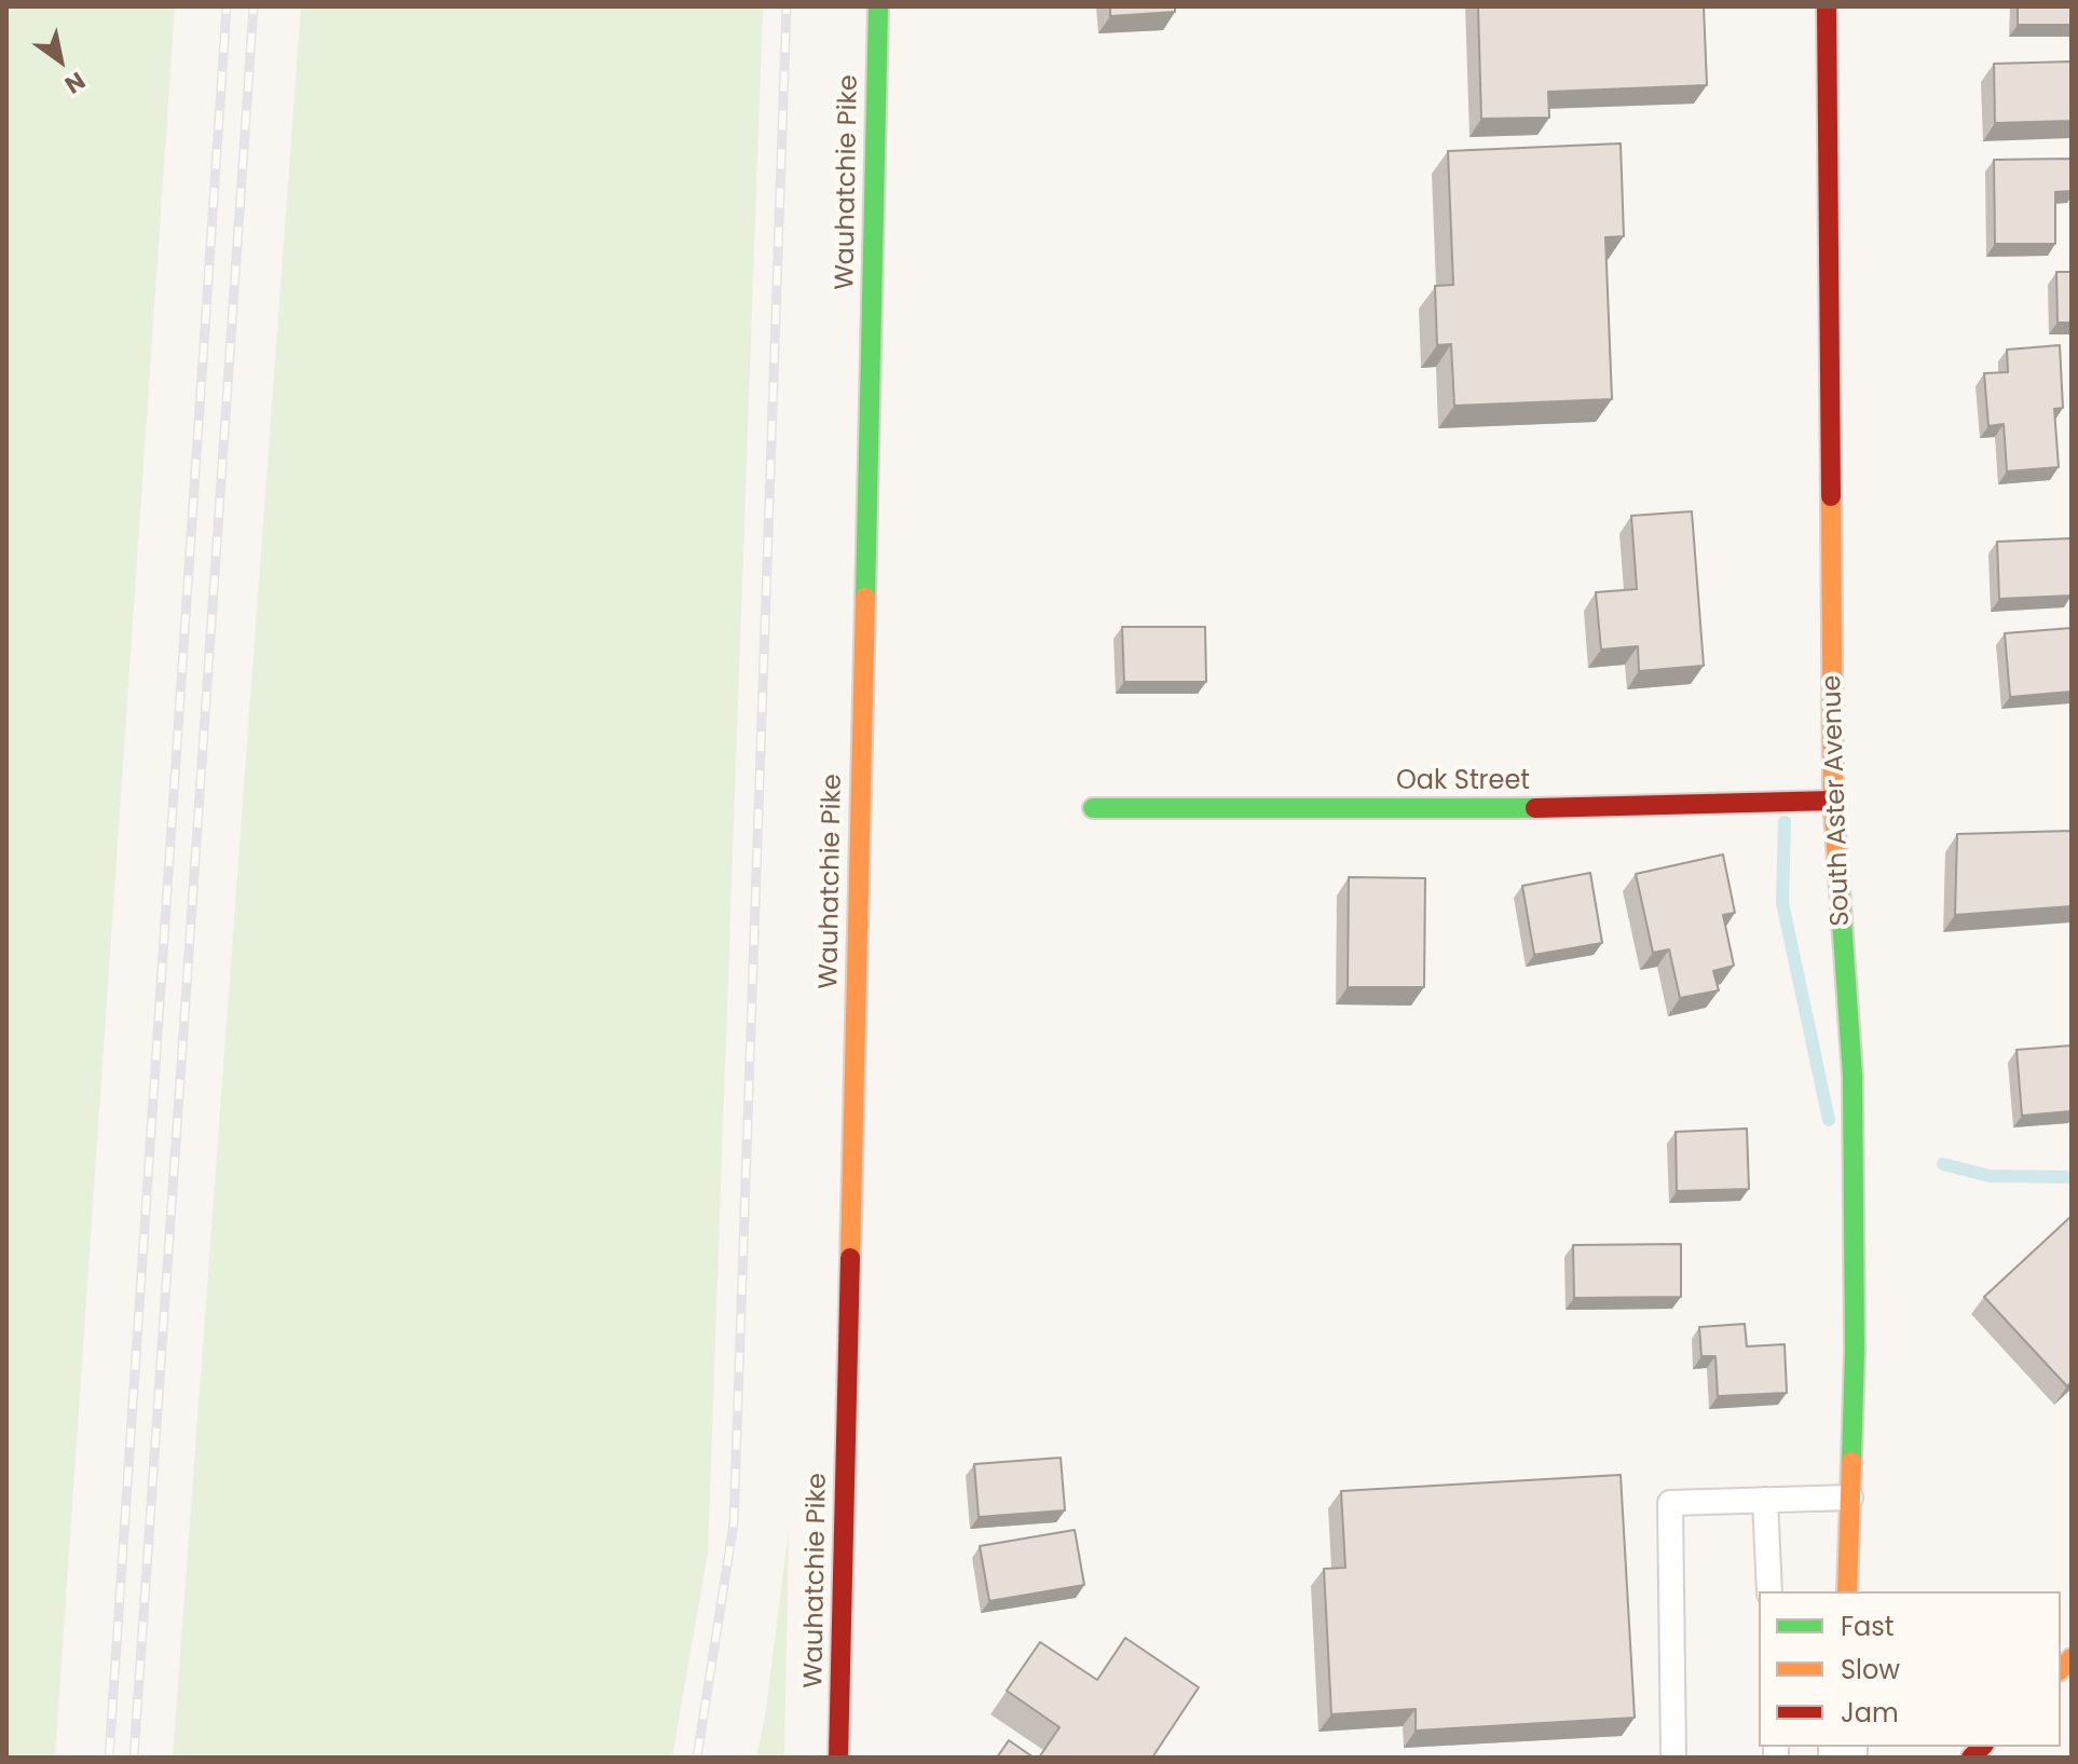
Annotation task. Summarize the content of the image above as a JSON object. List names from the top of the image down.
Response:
{
  "streets": {
    "street": ["Wauhatchie Pike", "Oak Street", "South Aster Avenue"]
  },
  "crossings": [
    ["Oak Street", "South Aster Avenue"]
  ],
  "legend": ["Fast", "Slow", "Jam"],
  "north": "bottom right"
}
